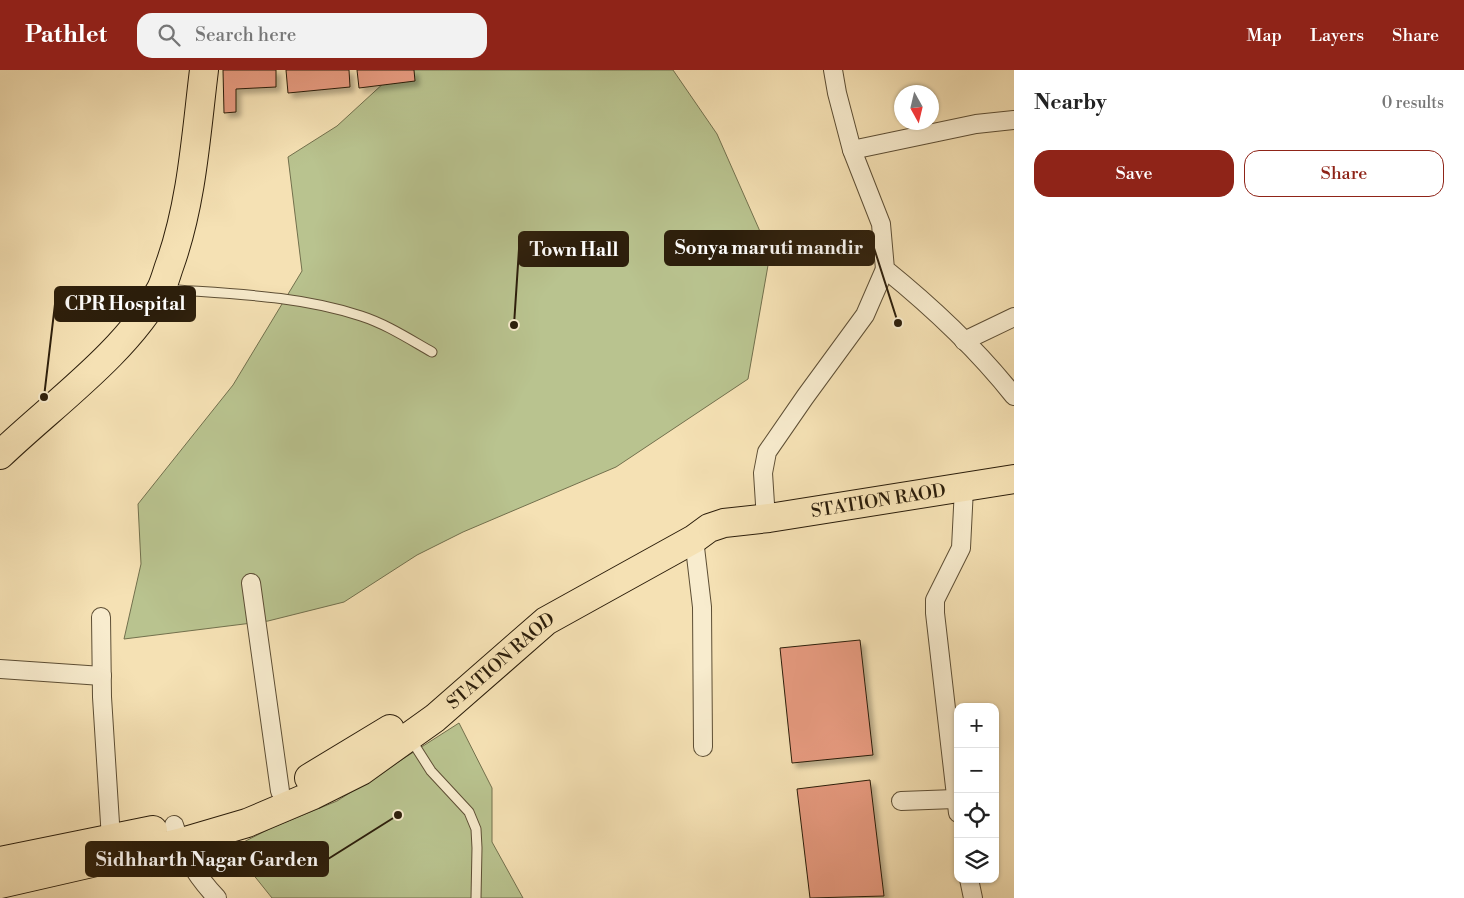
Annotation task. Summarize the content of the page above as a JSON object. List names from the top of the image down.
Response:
{
  "streets": {
    "highway": ["STATION RAOD"]
  },
  "places": [
    "Sonya maruti mandir",
    "Town Hall",
    "CPR Hospital",
    "Sidhharth Nagar Garden"
  ],
  "north": "bottom",
  "page": {
    "header": "Pathlet",
    "search": "Search here",
    "nav": ["Map", "Layers", "Share"],
    "heading": ["Nearby", "0 results"],
    "buttons": ["Save", "Share"],
    "map_buttons": ["+", "−"]
  }
}
